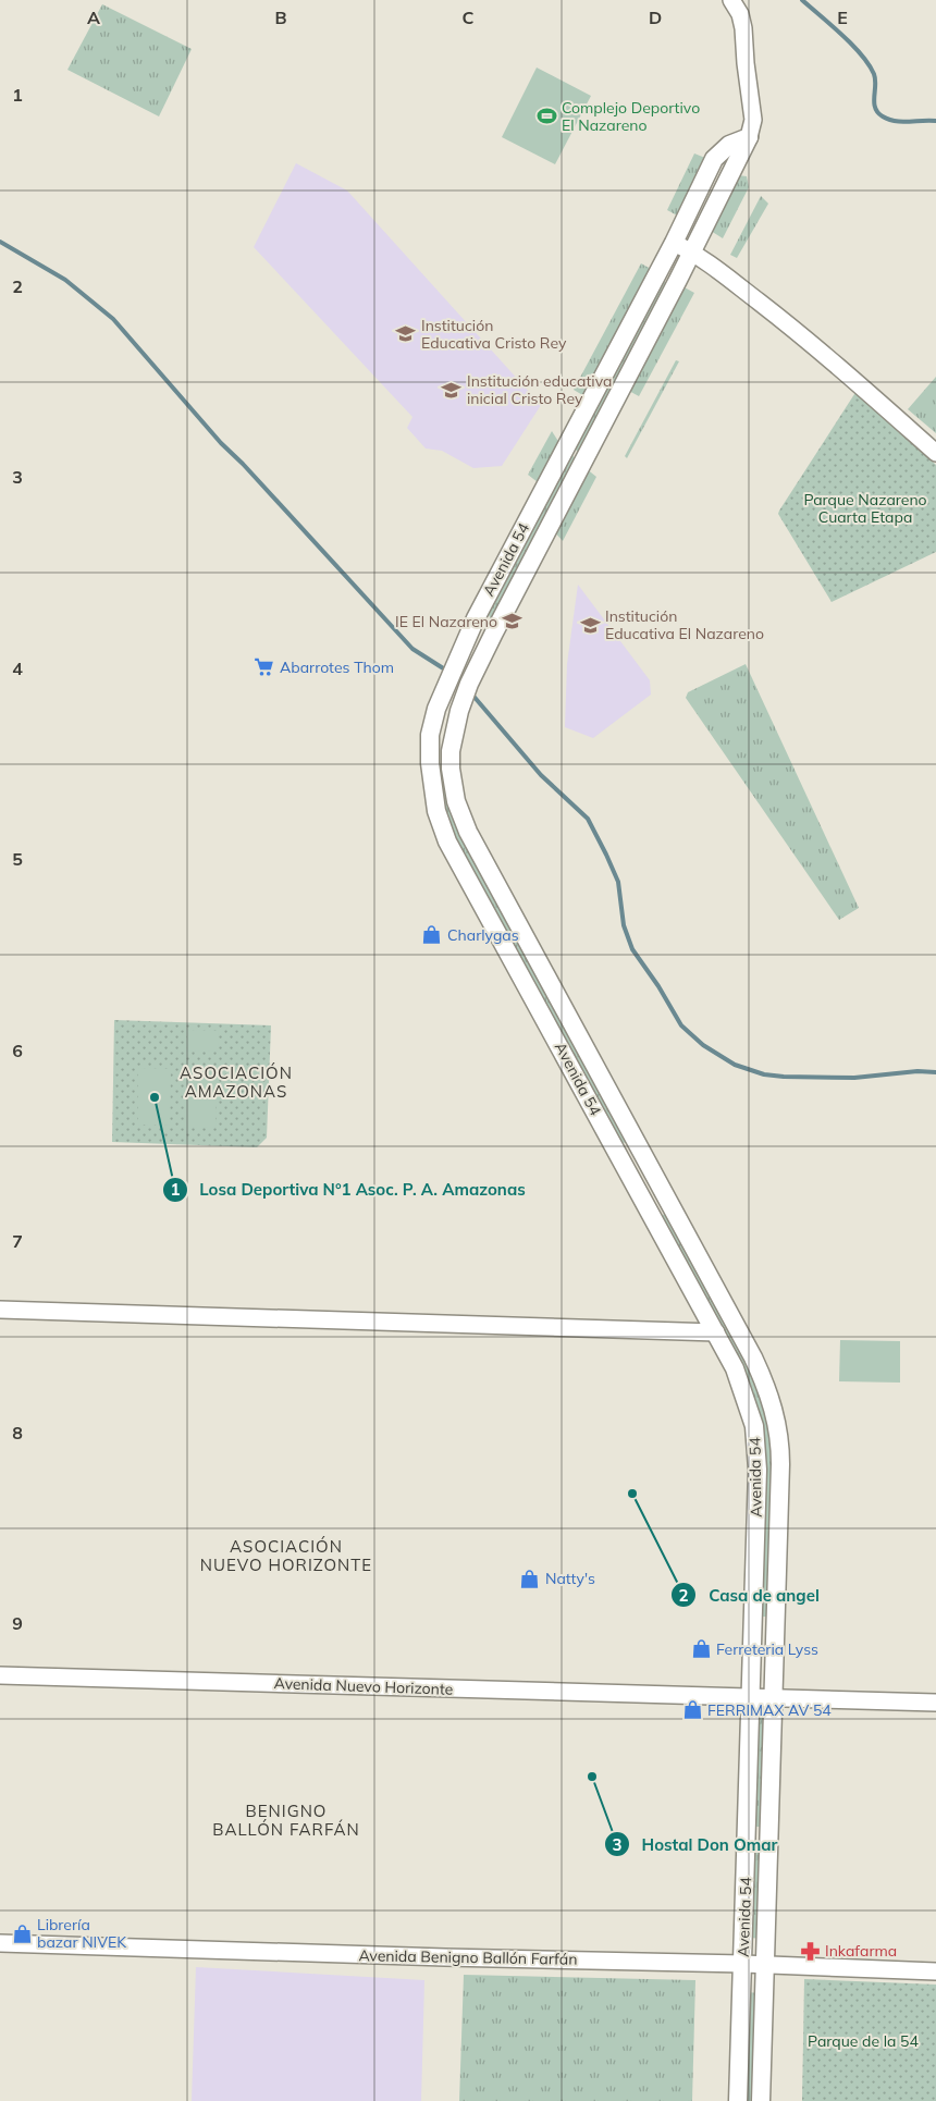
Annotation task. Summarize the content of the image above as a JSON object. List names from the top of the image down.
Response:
{
  "streets": {
    "main road": ["Avenida 54"],
    "street": ["Avenida Nuevo Horizonte", "Avenida Benigno Ballón Farfán"]
  },
  "crossings": [
    ["Avenida 54", "Avenida Nuevo Horizonte"],
    ["Avenida 54", "Avenida Benigno Ballón Farfán"]
  ],
  "districts": ["ASOCIACIÓN AMAZONAS", "ASOCIACIÓN NUEVO HORIZONTE", "BENIGNO BALLÓN FARFÁN"],
  "parks": ["Parque Nazareno Cuarta Etapa", "Parque de la 54"],
  "places": {
    "sports": ["Complejo Deportivo El Nazareno"],
    "school or university": [
      "Institución Educativa Cristo Rey",
      "Institución educativa inicial Cristo Rey",
      "IE El Nazareno",
      "Institución Educativa El Nazareno"
    ],
    "supermarket": ["Abarrotes Thom"],
    "shop": [
      "Charlygas",
      "Natty's",
      "Ferreteria Lyss",
      "FERRIMAX AV 54",
      "Librería bazar NIVEK"
    ],
    "other": ["Losa Deportiva N°1 Asoc. P. A. Amazonas", "Casa de angel", "Hostal Don Omar"],
    "pharmacy": ["Inkafarma"]
  },
  "grid": {
    "columns": [
      "A",
      "B",
      "C",
      "D",
      "E"
    ],
    "rows": [
      "1",
      "2",
      "3",
      "4",
      "5",
      "6",
      "7",
      "8",
      "9"
    ]
  }
}
